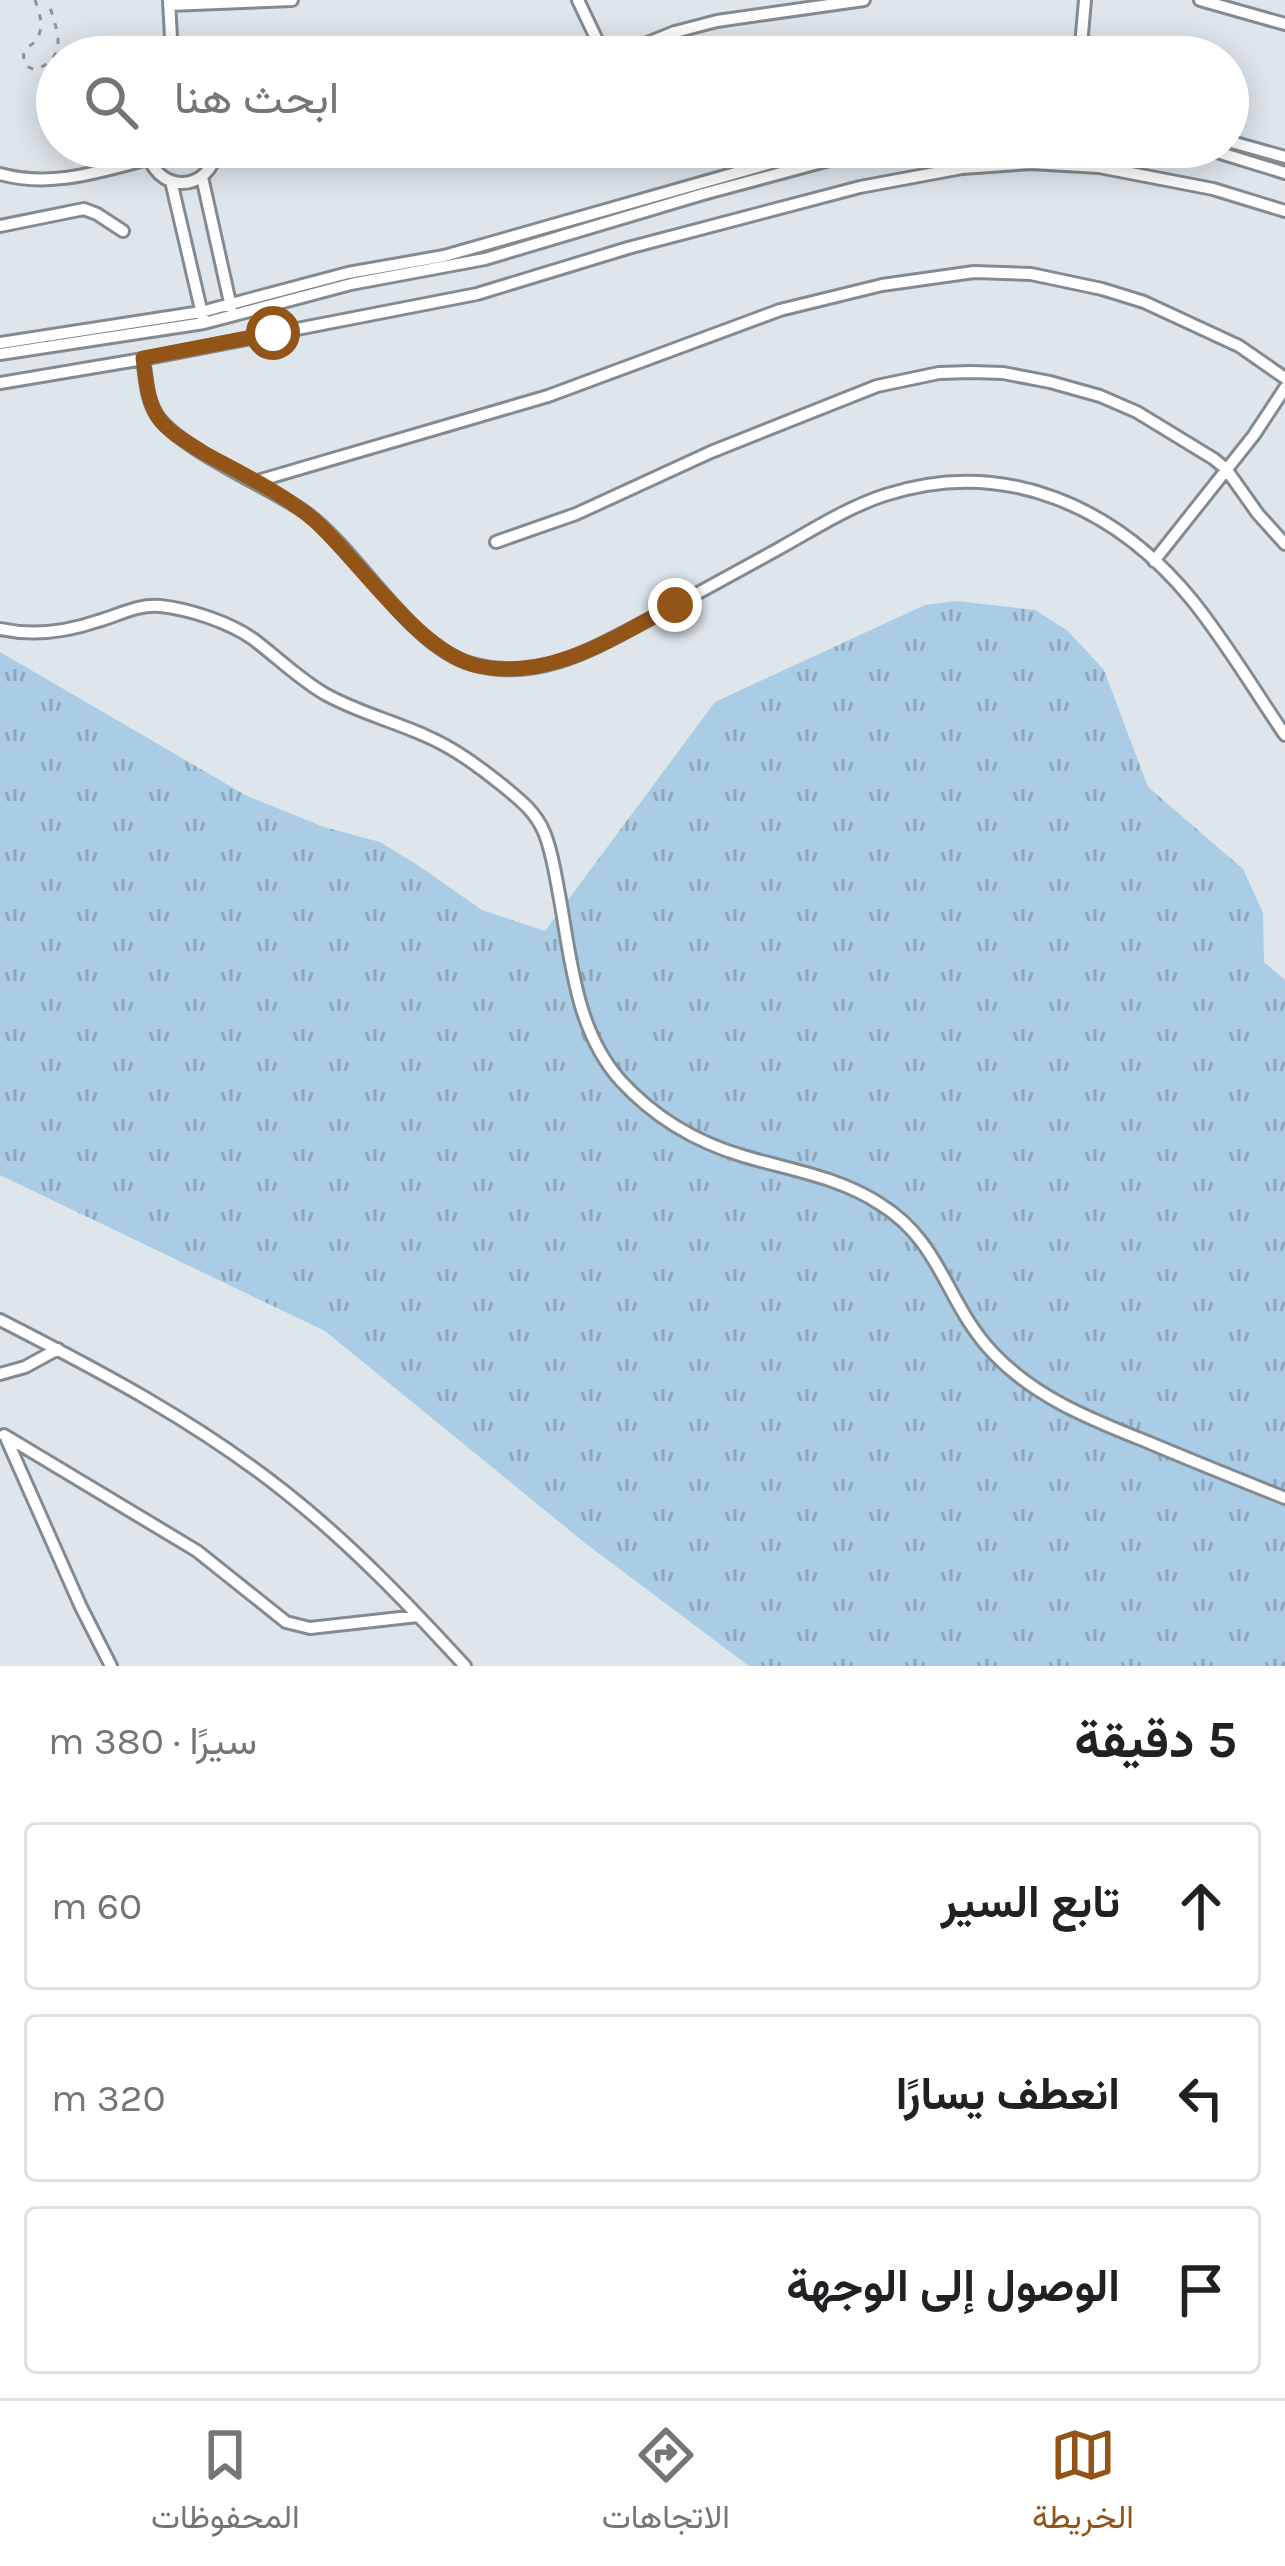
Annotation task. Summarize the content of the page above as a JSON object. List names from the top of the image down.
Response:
{
  "page": {
    "search": "ابحث هنا",
    "heading": ["5 دقيقة", "سيرًا · 380 m"],
    "list": [
      ["تابع السير", "60 m"],
      ["انعطف يسارًا", "320 m"],
      "الوصول إلى الوجهة"
    ],
    "nav": ["الخريطة", "الاتجاهات", "المحفوظات"]
  }
}
